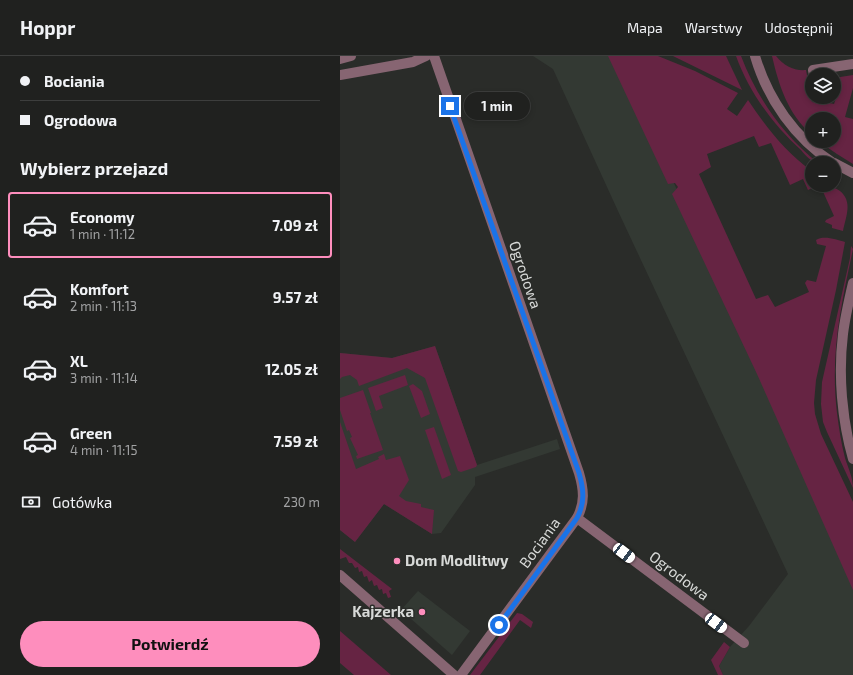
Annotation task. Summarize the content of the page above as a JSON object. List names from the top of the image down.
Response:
{
  "streets": {
    "street": ["Ogrodowa", "Bociania"]
  },
  "crossings": [
    ["Ogrodowa", "Bociania"]
  ],
  "places": ["Dom Modlitwy", "Kajzerka"],
  "page": {
    "header": "Hoppr",
    "nav": ["Mapa", "Warstwy", "Udostępnij"],
    "banner": ["Bociania", "Ogrodowa"],
    "map_buttons": ["+", "−"],
    "bubble": "1 min",
    "heading": "Wybierz przejazd",
    "list": [
      {
        "name": "Economy",
        "note": "1 min · 11:12",
        "value": "7.09 zł"
      },
      {
        "name": "Komfort",
        "note": "2 min · 11:13",
        "value": "9.57 zł"
      },
      {
        "name": "XL",
        "note": "3 min · 11:14",
        "value": "12.05 zł"
      },
      {
        "name": "Green",
        "note": "4 min · 11:15",
        "value": "7.59 zł"
      }
    ],
    "pay": ["Gotówka", "230 m"],
    "buttons": "Potwierdź"
  }
}
